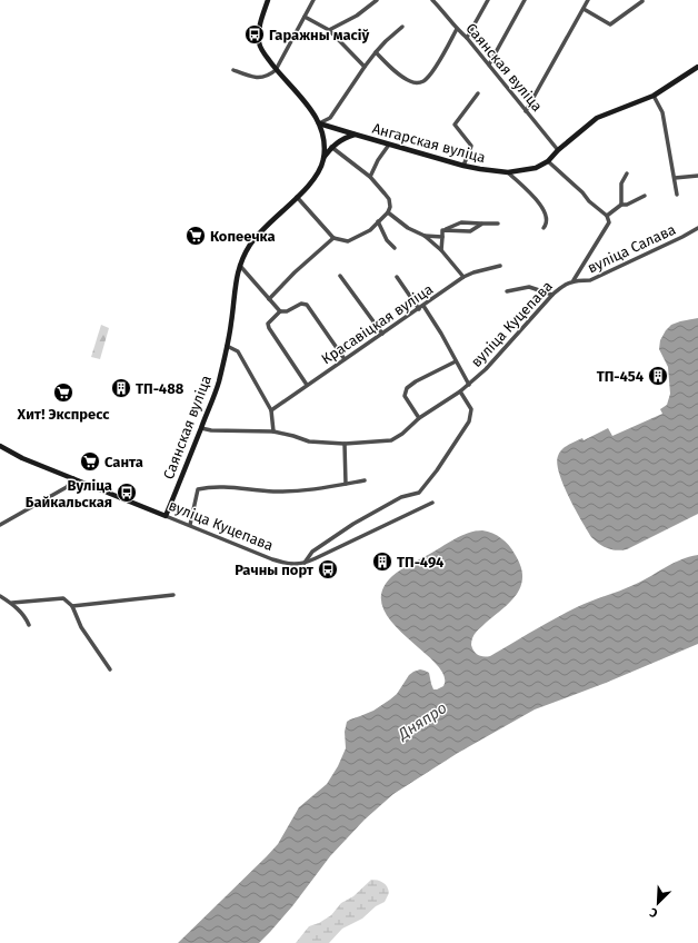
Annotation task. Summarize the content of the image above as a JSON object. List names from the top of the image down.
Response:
{
  "streets": {
    "main road": ["Саянская вуліца", "Ангарская вуліца", "вуліца Куцепава"],
    "street": ["вуліца Салава", "Красавіцкая вуліца"]
  },
  "crossings": [
    ["Саянская вуліца", "Ангарская вуліца"],
    ["Саянская вуліца", "вуліца Куцепава"],
    ["вуліца Салава", "вуліца Куцепава"]
  ],
  "water": ["Дняпро"],
  "places": {
    "bus stop": ["Гаражны масіў", "Вуліца Байкальская", "Рачны порт"],
    "supermarket": ["Копеечка", "Хит! Экспресс", "Санта"],
    "building": ["ТП-454", "ТП-488", "ТП-494"]
  },
  "north": "bottom left"
}
